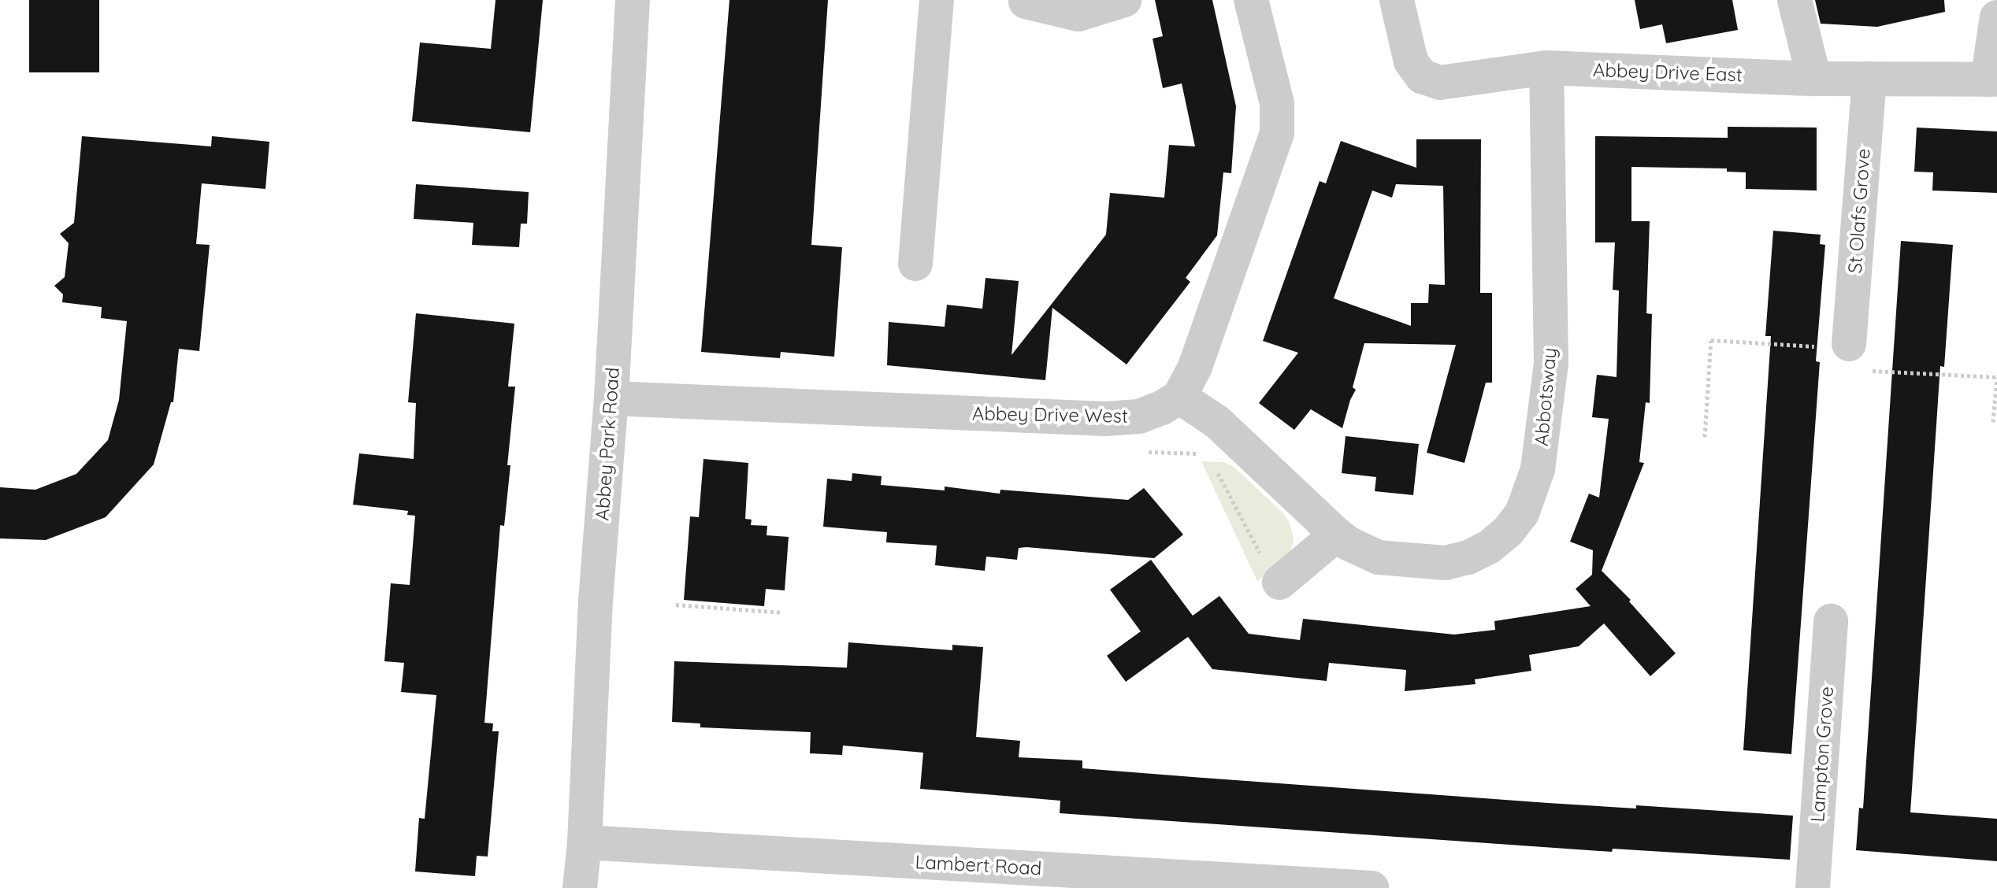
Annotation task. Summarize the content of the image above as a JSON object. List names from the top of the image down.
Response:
{
  "streets": {
    "street": [
      "Abbey Drive East",
      "St Olafs Grove",
      "Abbotsway",
      "Abbey Drive West",
      "Abbey Park Road",
      "Lampton Grove",
      "Lambert Road"
    ]
  },
  "crossings": [
    ["Abbey Drive East", "St Olafs Grove"],
    ["Abbey Drive East", "Abbotsway"],
    ["Abbotsway", "Abbey Drive West"],
    ["Abbey Drive West", "Abbey Park Road"],
    ["Abbey Park Road", "Lambert Road"]
  ]
}
